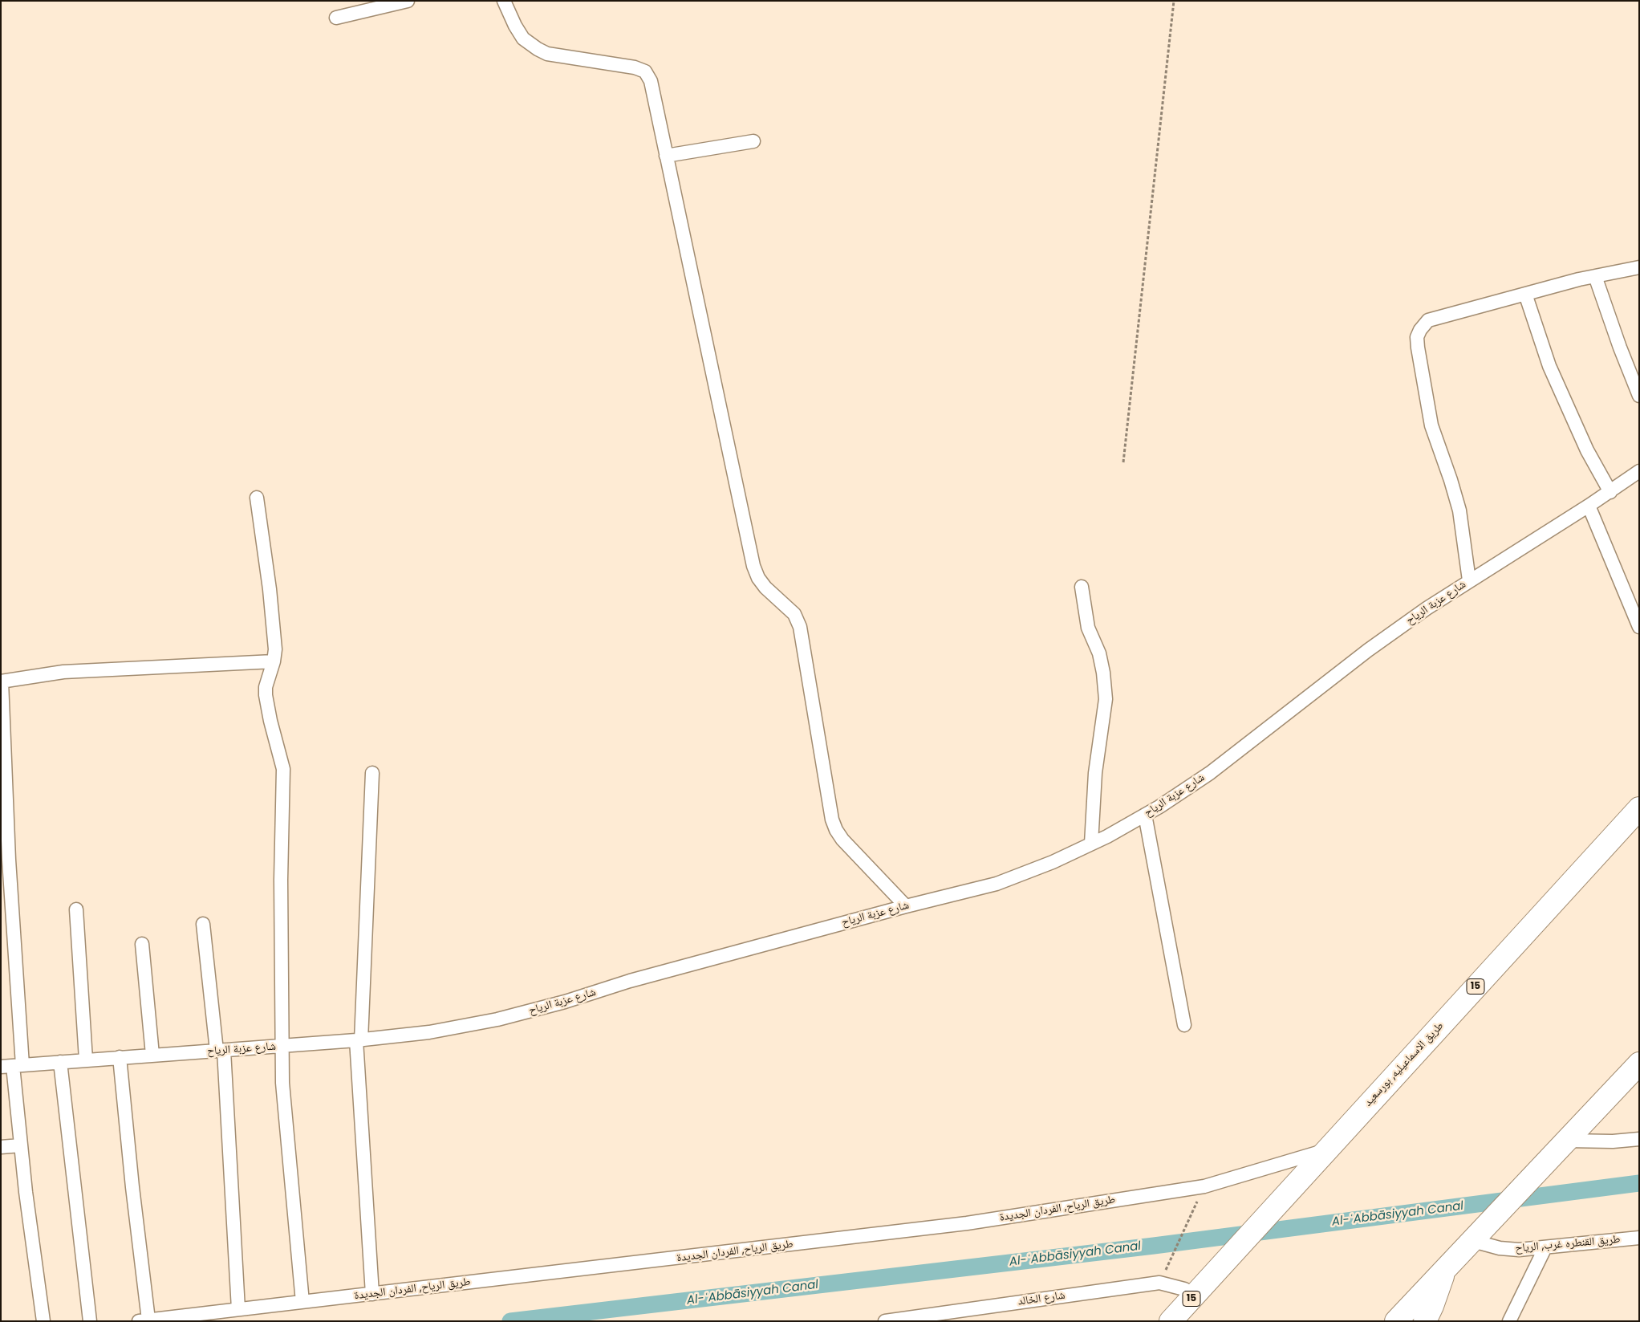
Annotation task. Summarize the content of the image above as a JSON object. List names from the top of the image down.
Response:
{
  "streets": {
    "highway": ["15", "طريق الاسماعيليه, بورسعيد"],
    "street": [
      "شارع عزبة الرياح",
      "طريق الرياح, الفردان الجديدة",
      "طريق القنطره غرب, الرياح",
      "شارع الخالد"
    ]
  },
  "crossings": [
    ["طريق الاسماعيليه, بورسعيد", "طريق الرياح, الفردان الجديدة"],
    ["طريق الاسماعيليه, بورسعيد", "شارع الخالد"]
  ],
  "water": ["Al-ʿAbbāsiyyah Canal"]
}
